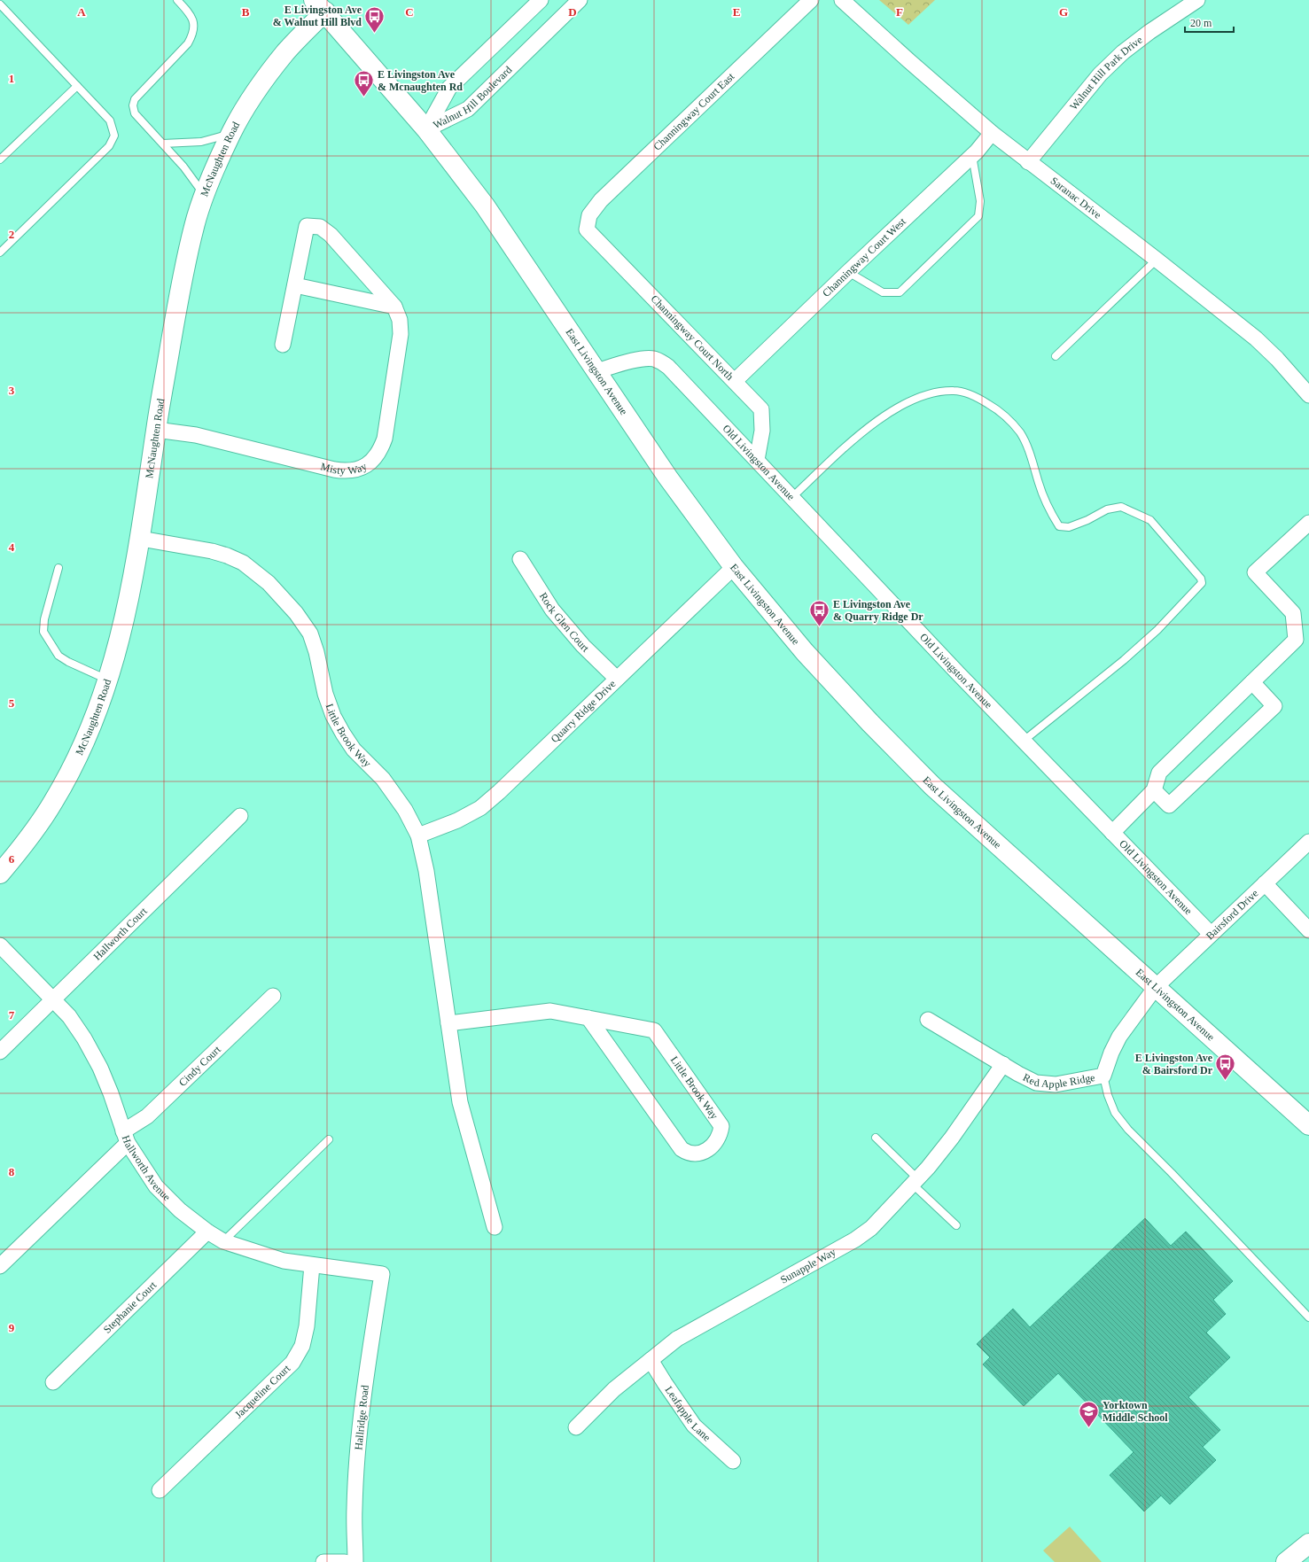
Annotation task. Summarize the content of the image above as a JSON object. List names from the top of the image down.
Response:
{
  "streets": {
    "main road": ["McNaughten Road", "East Livingston Avenue"],
    "street": [
      "Walnut Hill Park Drive",
      "Walnut Hill Boulevard",
      "Channingway Court East",
      "Saranac Drive",
      "Channingway Court West",
      "Channingway Court North",
      "Old Livingston Avenue",
      "Misty Way",
      "Rock Glen Court",
      "Quarry Ridge Drive",
      "Little Brook Way",
      "Bairsford Drive",
      "Hallworth Court",
      "Cindy Court",
      "Red Apple Ridge",
      "Hallworth Avenue",
      "Sunapple Way",
      "Stephanie Court",
      "Jacqueline Court",
      "Leafapple Lane",
      "Hallridge Road"
    ]
  },
  "crossings": [
    ["Walnut Hill Park Drive", "Saranac Drive"],
    ["Walnut Hill Boulevard", "East Livingston Avenue"],
    ["Channingway Court East", "Channingway Court North"],
    ["McNaughten Road", "East Livingston Avenue"],
    ["McNaughten Road", "Misty Way"],
    ["McNaughten Road", "Little Brook Way"],
    ["Saranac Drive", "Channingway Court West"],
    ["Channingway Court West", "Channingway Court North"],
    ["Channingway Court North", "Old Livingston Avenue"],
    ["East Livingston Avenue", "Old Livingston Avenue"],
    ["East Livingston Avenue", "Quarry Ridge Drive"],
    ["East Livingston Avenue", "Bairsford Drive"],
    ["East Livingston Avenue", "Red Apple Ridge"],
    ["Old Livingston Avenue", "Bairsford Drive"],
    ["Rock Glen Court", "Quarry Ridge Drive"],
    ["Quarry Ridge Drive", "Little Brook Way"],
    ["Bairsford Drive", "Red Apple Ridge"],
    ["Hallworth Court", "Hallworth Avenue"],
    ["Cindy Court", "Hallworth Avenue"],
    ["Red Apple Ridge", "Sunapple Way"],
    ["Hallworth Avenue", "Stephanie Court"],
    ["Hallworth Avenue", "Jacqueline Court"],
    ["Hallworth Avenue", "Hallridge Road"],
    ["Sunapple Way", "Leafapple Lane"]
  ],
  "places": {
    "bus stop": [
      "E Livingston Ave & Walnut Hill Blvd",
      "E Livingston Ave & Mcnaughten Rd",
      "E Livingston Ave & Quarry Ridge Dr",
      "E Livingston Ave & Bairsford Dr"
    ],
    "school or university": ["Yorktown Middle School"]
  },
  "scale_bar": "20 m",
  "grid": {
    "columns": [
      "A",
      "B",
      "C",
      "D",
      "E",
      "F",
      "G"
    ],
    "rows": [
      "1",
      "2",
      "3",
      "4",
      "5",
      "6",
      "7",
      "8",
      "9"
    ]
  }
}
